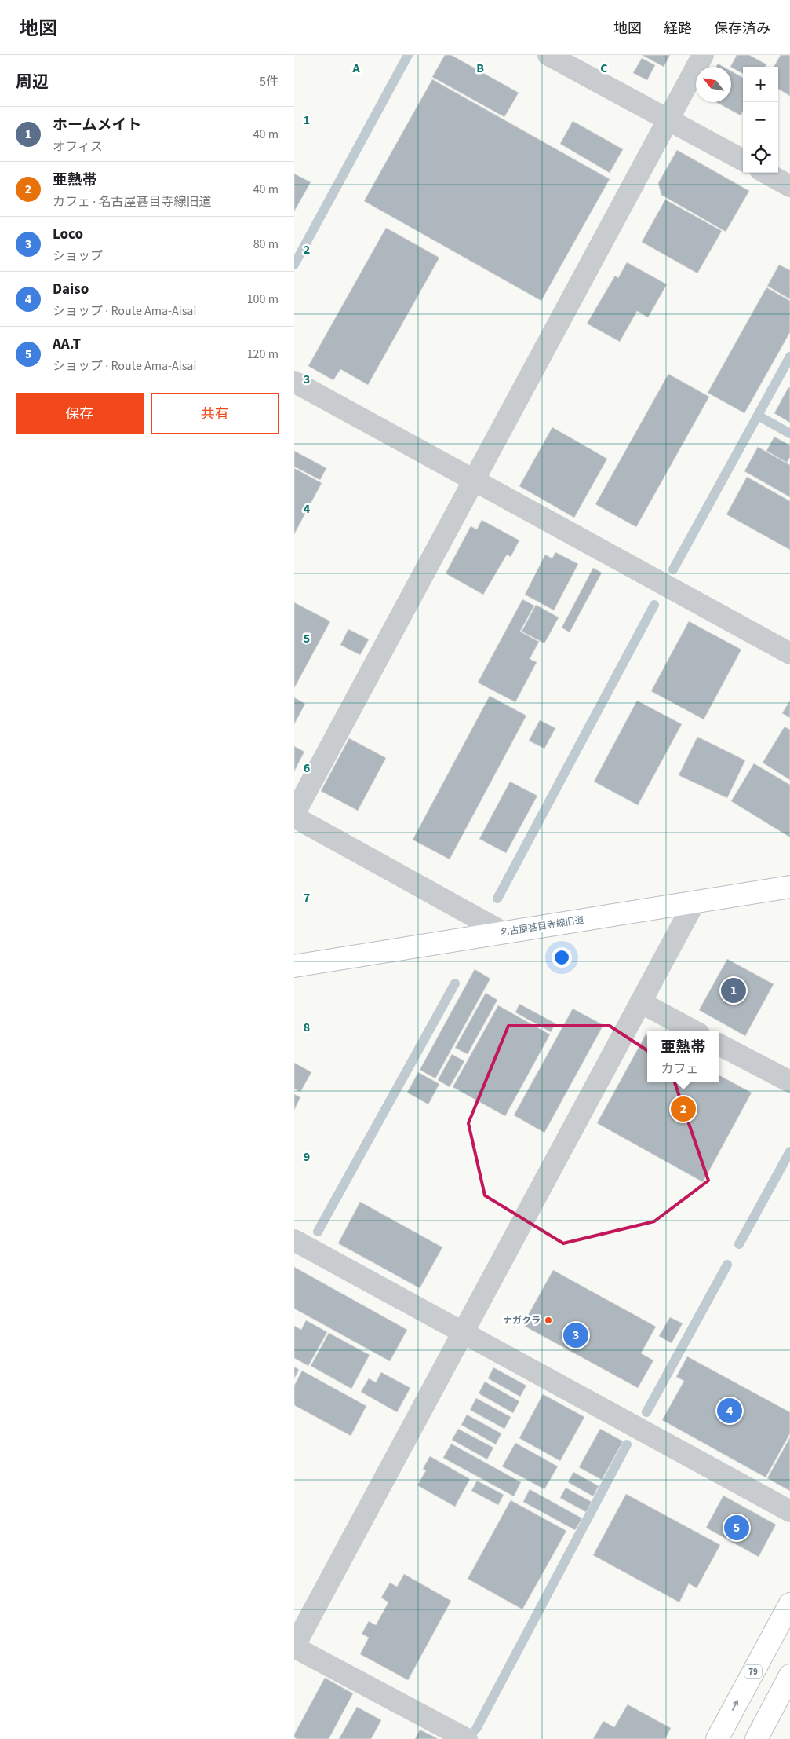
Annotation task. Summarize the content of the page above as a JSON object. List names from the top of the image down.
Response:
{
  "streets": {
    "street": ["名古屋甚目寺線旧道", "79"]
  },
  "places": ["ナガクラ"],
  "north": "top left",
  "page": {
    "header": "地図",
    "nav": ["地図", "経路", "保存済み"],
    "heading": ["周辺", "5件"],
    "map_buttons": ["+", "−"],
    "list": [
      {
        "mark": "1",
        "name": "ホームメイト",
        "note": "オフィス",
        "value": "40 m"
      },
      {
        "mark": "2",
        "name": "亜熱帯",
        "note": "カフェ · 名古屋甚目寺線旧道",
        "value": "40 m"
      },
      {
        "mark": "3",
        "name": "Loco",
        "note": "ショップ",
        "value": "80 m"
      },
      {
        "mark": "4",
        "name": "Daiso",
        "note": "ショップ · Route Ama-Aisai",
        "value": "100 m"
      },
      {
        "mark": "5",
        "name": "AA.T",
        "note": "ショップ · Route Ama-Aisai",
        "value": "120 m"
      }
    ],
    "buttons": ["保存", "共有"],
    "pins": [
      "1",
      "2",
      "3",
      "4",
      "5"
    ],
    "popup": ["亜熱帯", "カフェ"]
  },
  "grid": {
    "columns": ["A", "B", "C"],
    "rows": [
      "1",
      "2",
      "3",
      "4",
      "5",
      "6",
      "7",
      "8",
      "9"
    ]
  }
}
